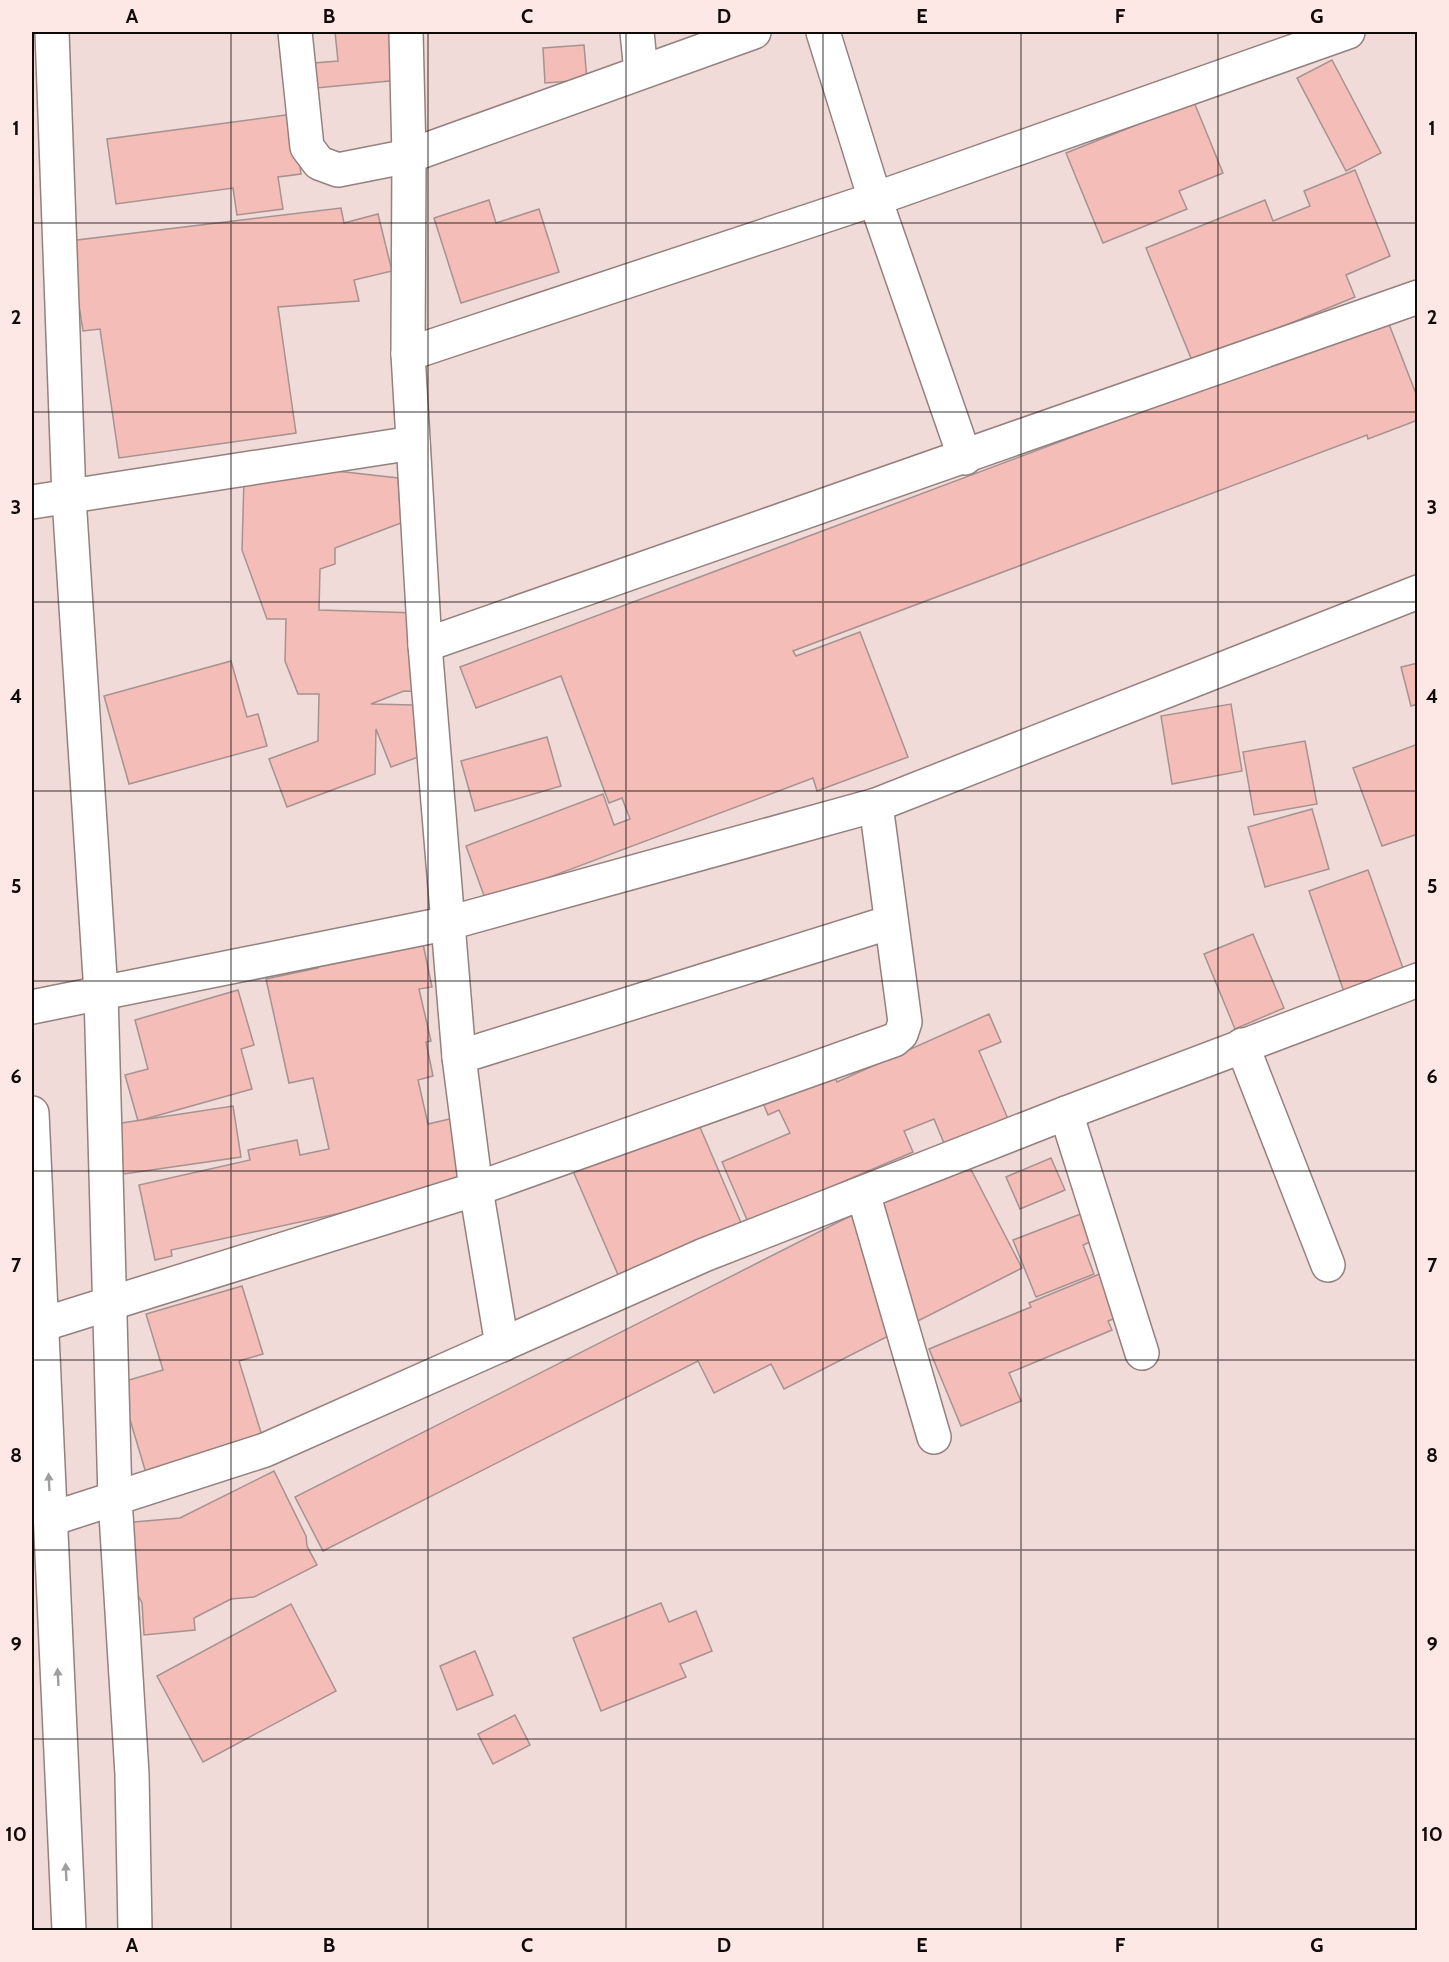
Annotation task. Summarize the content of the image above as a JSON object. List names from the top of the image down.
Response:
{
  "grid": {
    "columns": [
      "A",
      "B",
      "C",
      "D",
      "E",
      "F",
      "G"
    ],
    "rows": [
      "1",
      "2",
      "3",
      "4",
      "5",
      "6",
      "7",
      "8",
      "9",
      "10"
    ]
  }
}
